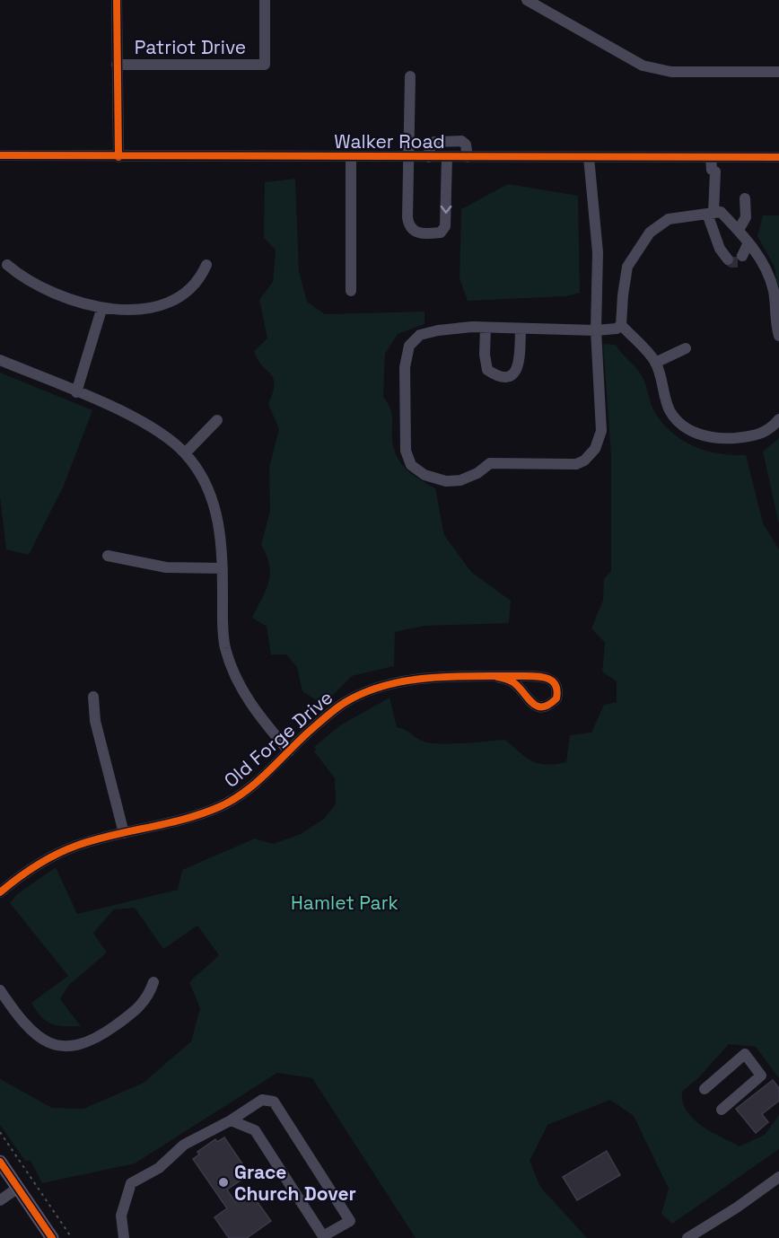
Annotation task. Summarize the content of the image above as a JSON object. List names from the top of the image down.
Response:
{
  "streets": {
    "street": ["Patriot Drive", "Walker Road", "Old Forge Drive"]
  },
  "parks": ["Hamlet Park"],
  "places": ["Grace Church Dover"]
}
